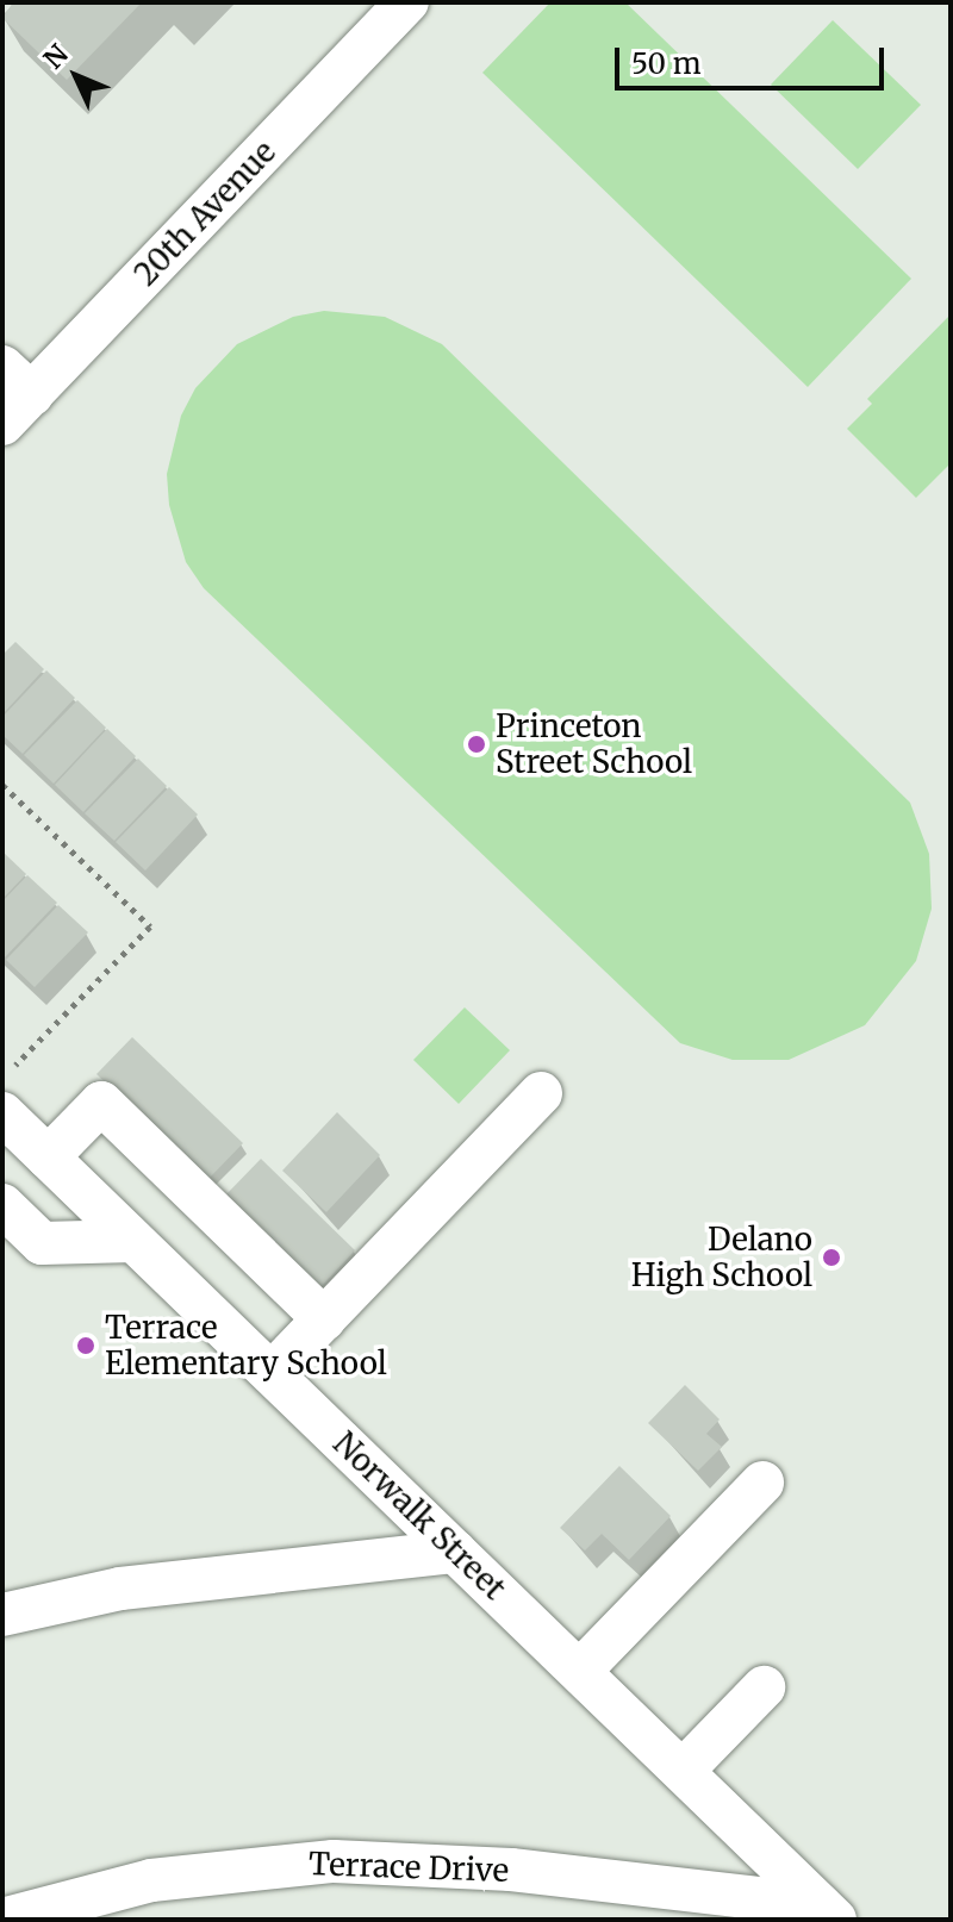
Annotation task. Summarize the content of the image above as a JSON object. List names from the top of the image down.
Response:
{
  "streets": {
    "street": ["20th Avenue", "Norwalk Street", "Terrace Drive"]
  },
  "crossings": [
    ["Norwalk Street", "Terrace Drive"]
  ],
  "places": ["Princeton Street School", "Delano High School", "Terrace Elementary School"],
  "scale_bar": "50 m",
  "north": "top left"
}
